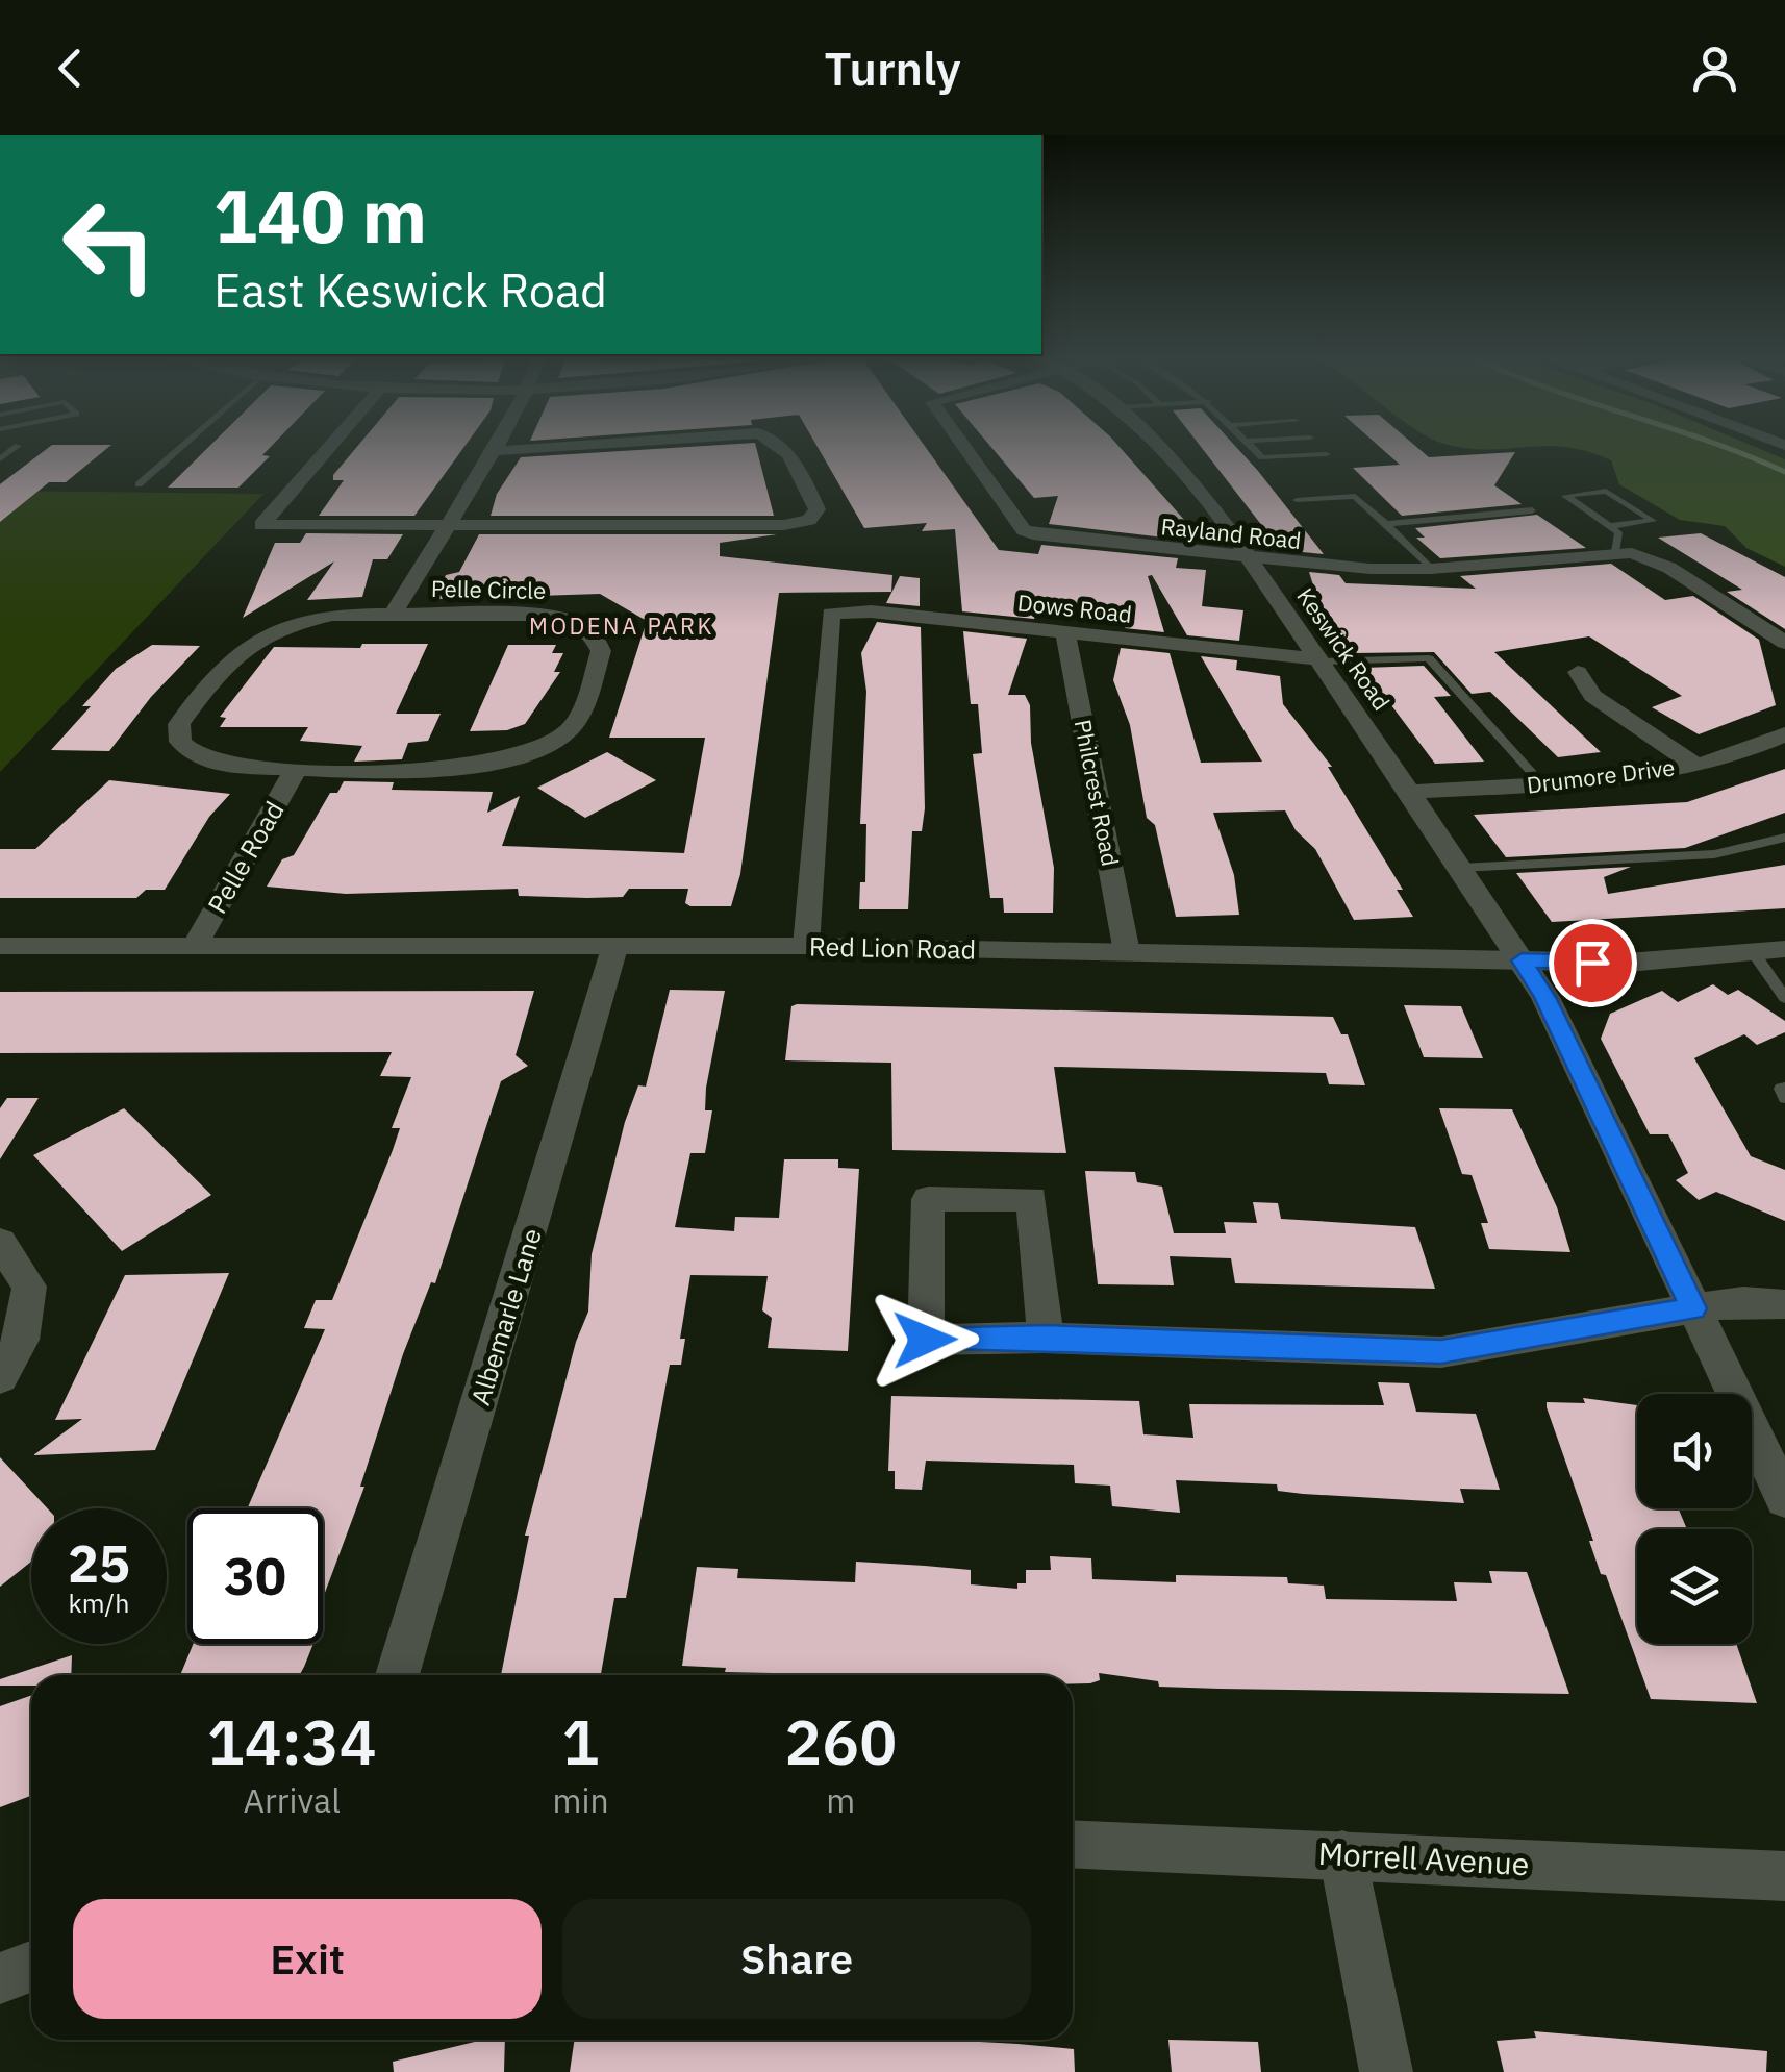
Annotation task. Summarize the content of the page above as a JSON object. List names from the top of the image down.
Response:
{
  "streets": {
    "street": [
      "Rayland Road",
      "Pelle Circle",
      "Dows Road",
      "Keswick Road",
      "Drumore Drive",
      "Philcrest Road",
      "Pelle Road",
      "Red Lion Road",
      "Albemarle Lane",
      "Morrell Avenue"
    ]
  },
  "crossings": [
    ["Rayland Road", "Keswick Road"],
    ["Pelle Circle", "Pelle Road"],
    ["Dows Road", "Keswick Road"],
    ["Dows Road", "Philcrest Road"],
    ["Dows Road", "Red Lion Road"],
    ["Keswick Road", "Drumore Drive"],
    ["Keswick Road", "Red Lion Road"],
    ["Philcrest Road", "Red Lion Road"],
    ["Pelle Road", "Red Lion Road"],
    ["Red Lion Road", "Albemarle Lane"]
  ],
  "districts": ["MODENA PARK"],
  "page": {
    "header": "Turnly",
    "turn": ["140 m", "East Keswick Road"],
    "speed": "25 km/h",
    "limit": "30",
    "eta": [
      "14:34",
      "Arrival",
      "1",
      "min",
      "260",
      "m"
    ],
    "buttons": ["Exit", "Share"]
  }
}
